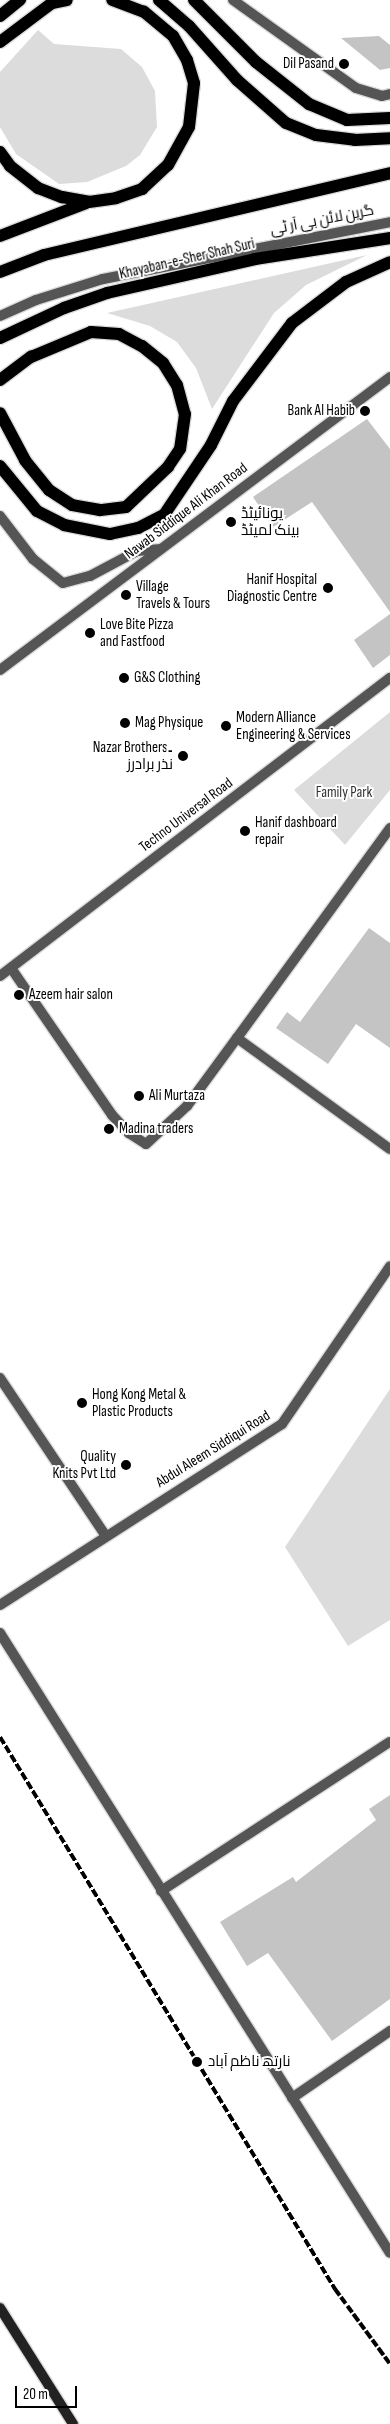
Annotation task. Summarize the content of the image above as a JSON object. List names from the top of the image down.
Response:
{
  "streets": {
    "main road": ["Khayaban-e-Sher Shah Suri"],
    "street": [
      "گرین لائن بی آر ٹی",
      "Nawab Siddique Ali Khan Road",
      "Techno Universal Road",
      "Abdul Aleem Siddiqui Road"
    ]
  },
  "parks": ["Family Park"],
  "places": [
    "Dil Pasand",
    "Bank Al Habib",
    "یونائیٹڈ بینک لمیٹڈ",
    "Hanif Hospital Diagnostic Centre",
    "Village Travels & Tours",
    "Love Bite Pizza and Fastfood",
    "G&S Clothing",
    "Mag Physique",
    "Modern Alliance Engineering & Services",
    "Nazar Brothers۔ نذر برادرز",
    "Hanif dashboard repair",
    "Azeem hair salon",
    "Ali Murtaza",
    "Madina traders",
    "Hong Kong Metal & Plastic Products",
    "Quality Knits Pvt Ltd",
    "نارتھ ناظم آباد"
  ],
  "scale_bar": "20 m"
}
